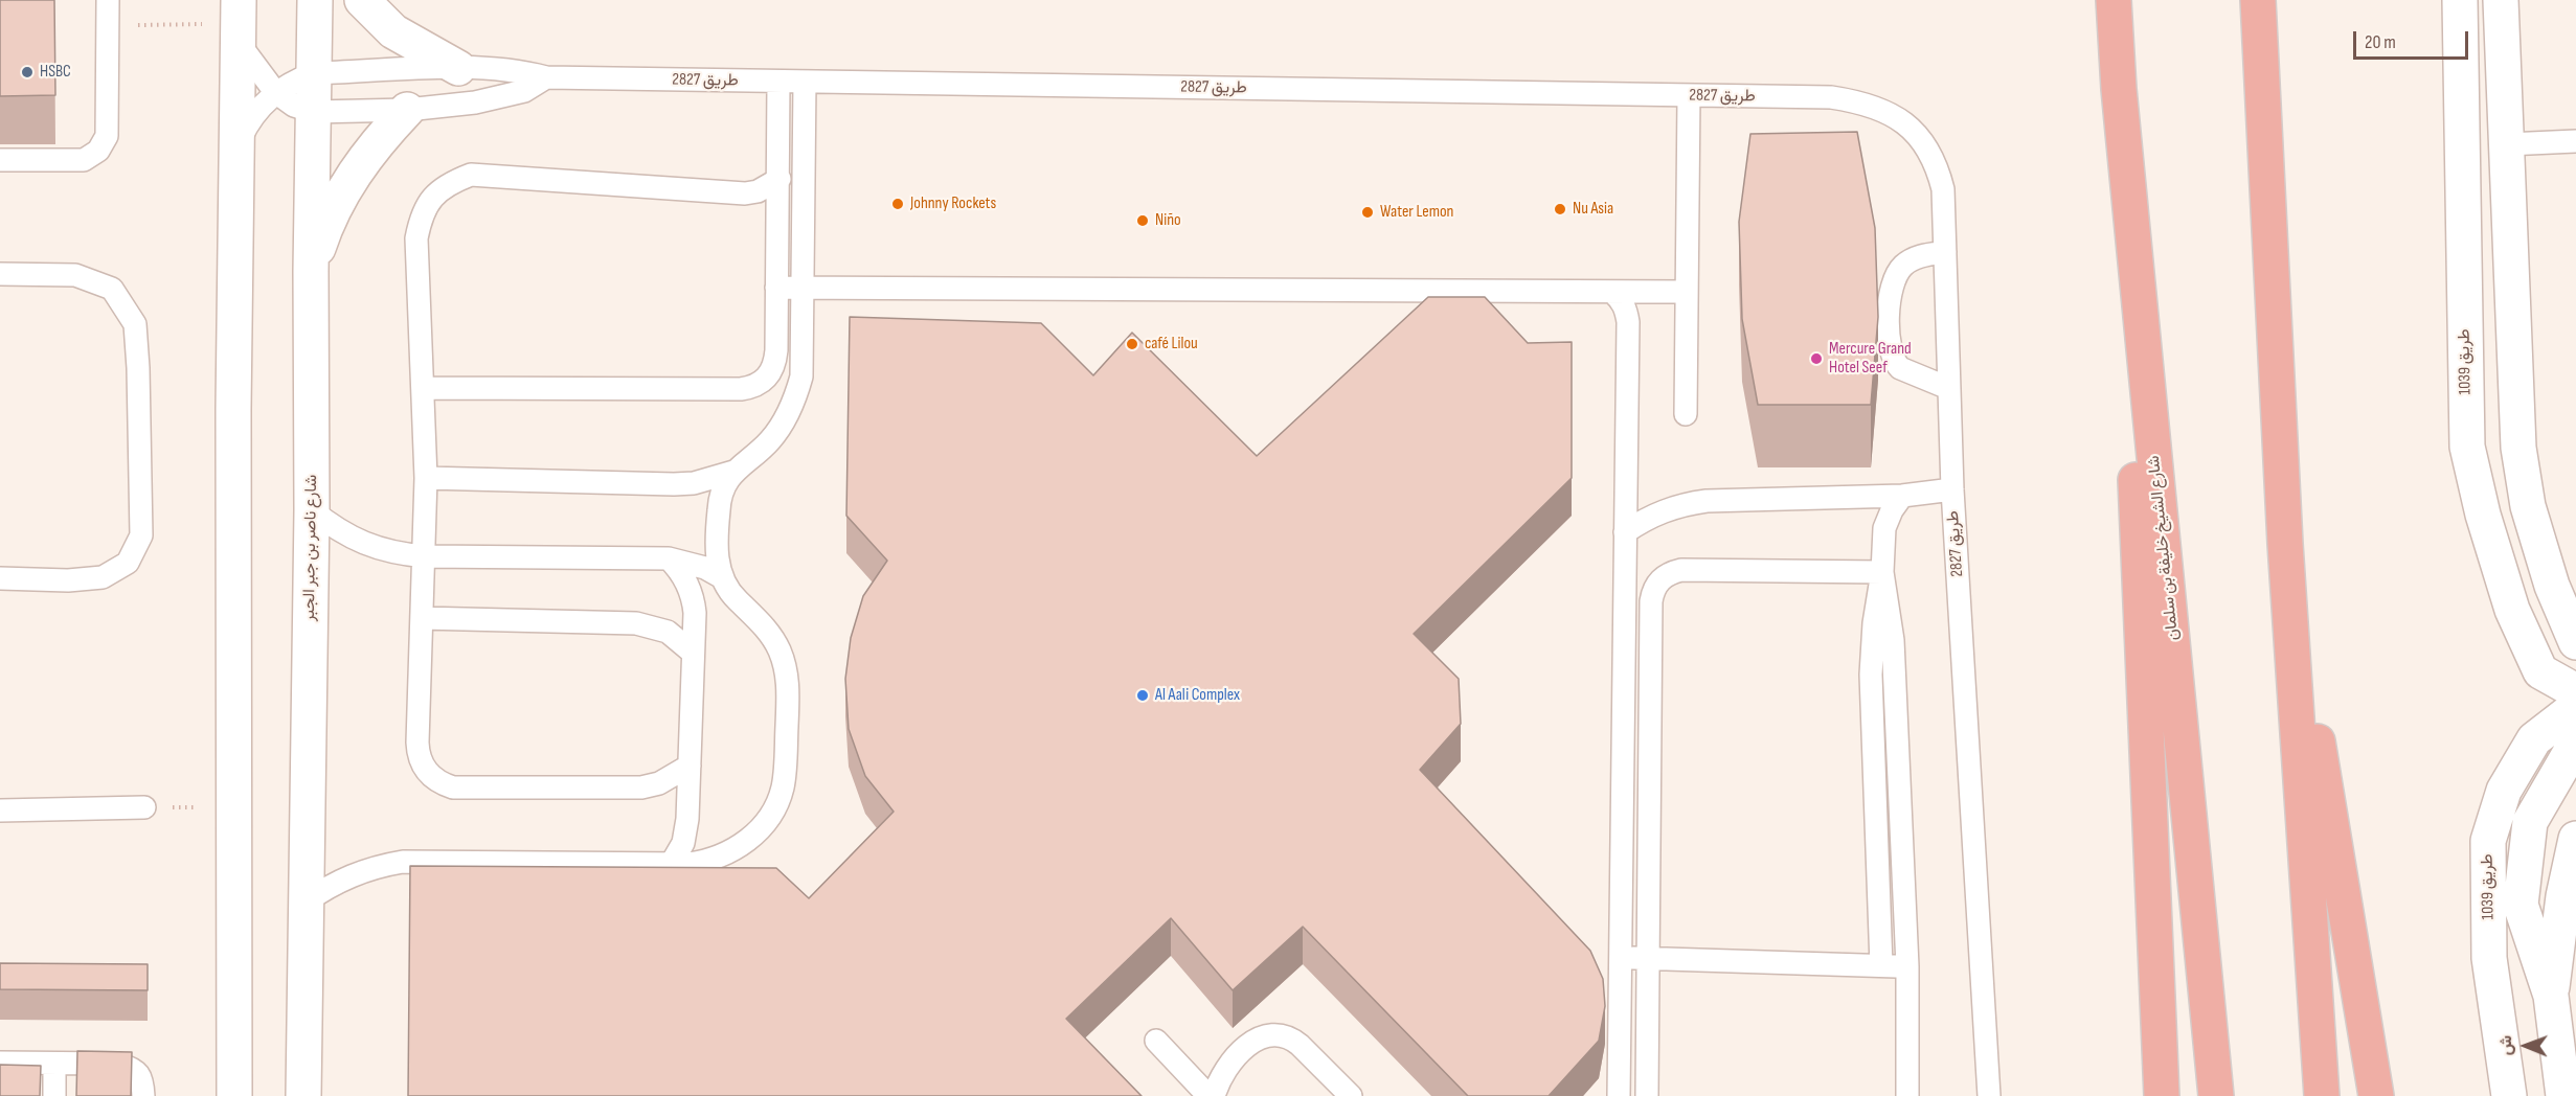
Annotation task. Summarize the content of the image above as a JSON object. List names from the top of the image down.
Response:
{
  "streets": {
    "highway": ["شارع الشيخ خليفة بن سلمان"],
    "main road": ["طريق 1039", "شارع ناصر بن جبر الجبر"],
    "lane": ["طريق 2827"]
  },
  "crossings": [
    ["طريق 2827", "شارع ناصر بن جبر الجبر"]
  ],
  "places": [
    "HSBC",
    "Johnny Rockets",
    "Nu Asia",
    "Water Lemon",
    "Niño",
    "café Lilou",
    "Mercure Grand Hotel Seef",
    "Al Aali Complex"
  ],
  "scale_bar": "20 m",
  "north": "left"
}
